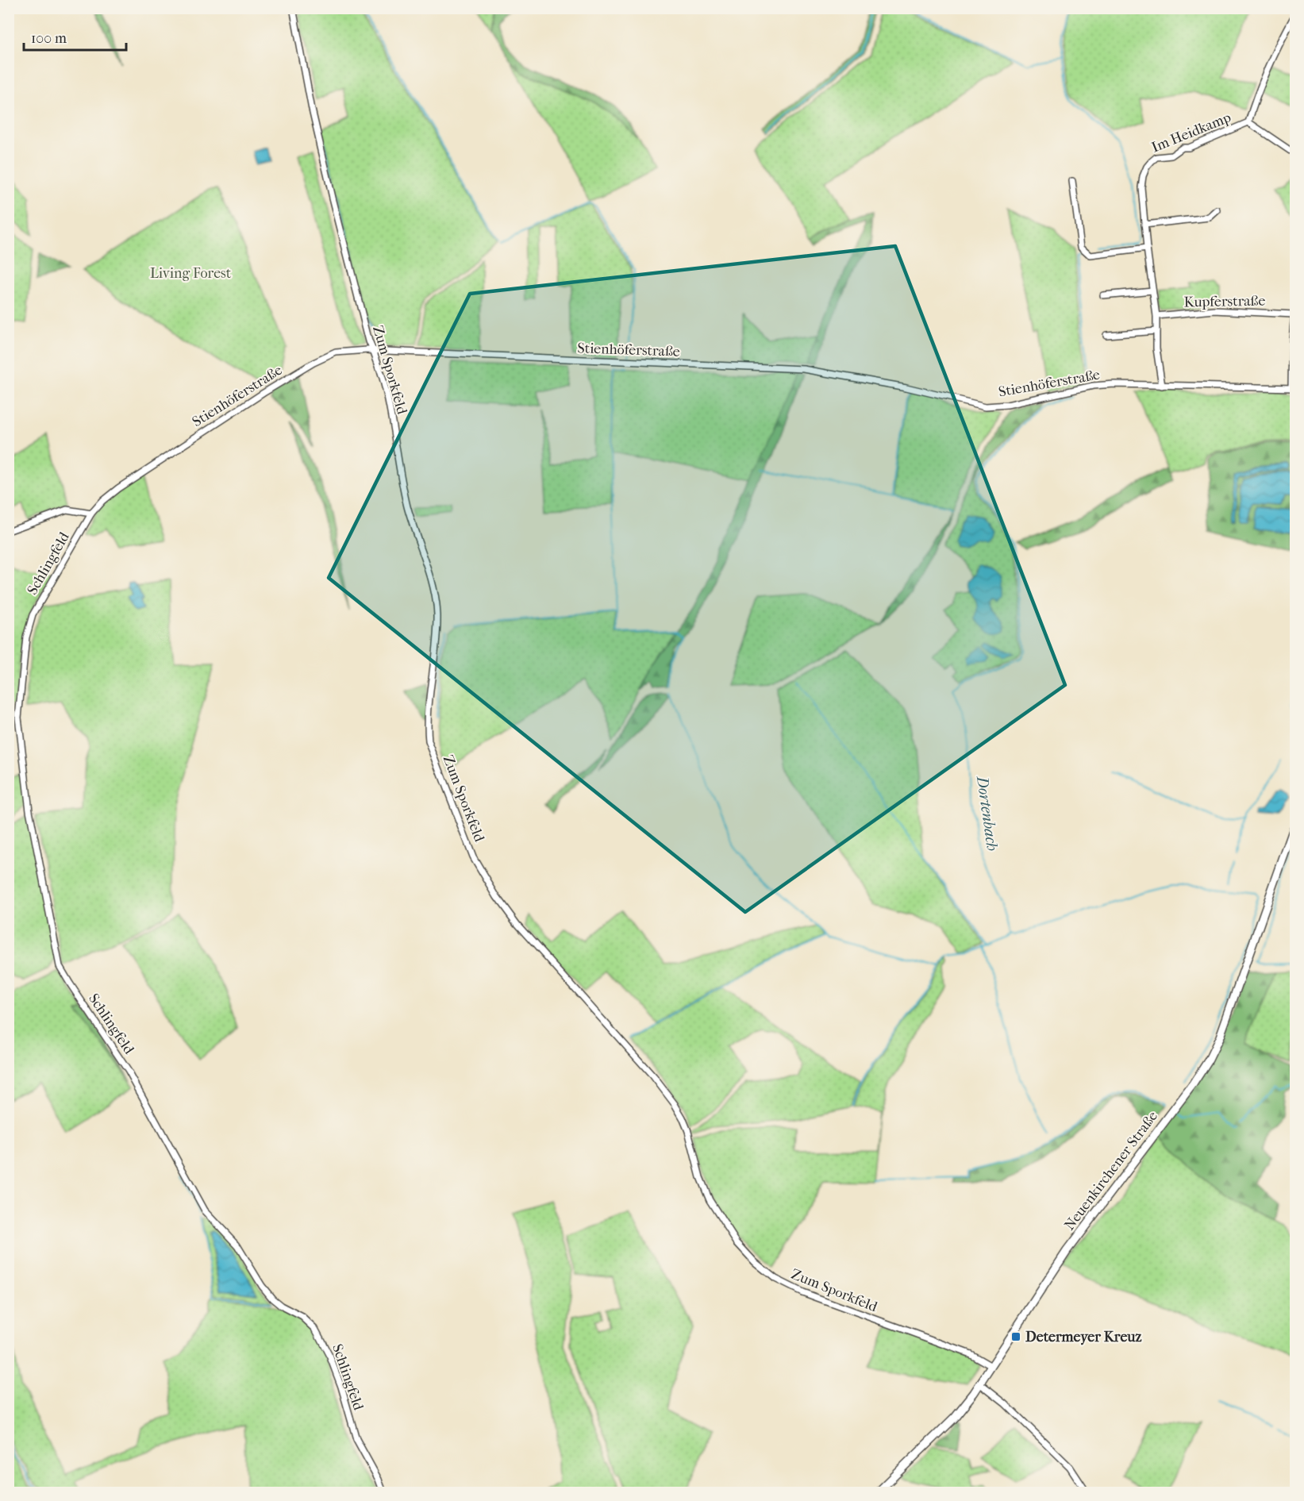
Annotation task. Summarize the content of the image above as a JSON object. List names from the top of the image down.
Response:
{
  "streets": {
    "street": [
      "Im Heidkamp",
      "Kupferstraße",
      "Stienhöferstraße",
      "Zum Sporkfeld",
      "Schlingfeld",
      "Neuenkirchener Straße"
    ]
  },
  "crossings": [
    ["Im Heidkamp", "Kupferstraße"],
    ["Im Heidkamp", "Stienhöferstraße"],
    ["Stienhöferstraße", "Zum Sporkfeld"],
    ["Stienhöferstraße", "Schlingfeld"],
    ["Zum Sporkfeld", "Neuenkirchener Straße"]
  ],
  "water": ["Dortenbach"],
  "parks": ["Living Forest"],
  "places": {
    "transit": ["Determeyer Kreuz"]
  },
  "scale_bar": "100 m"
}
